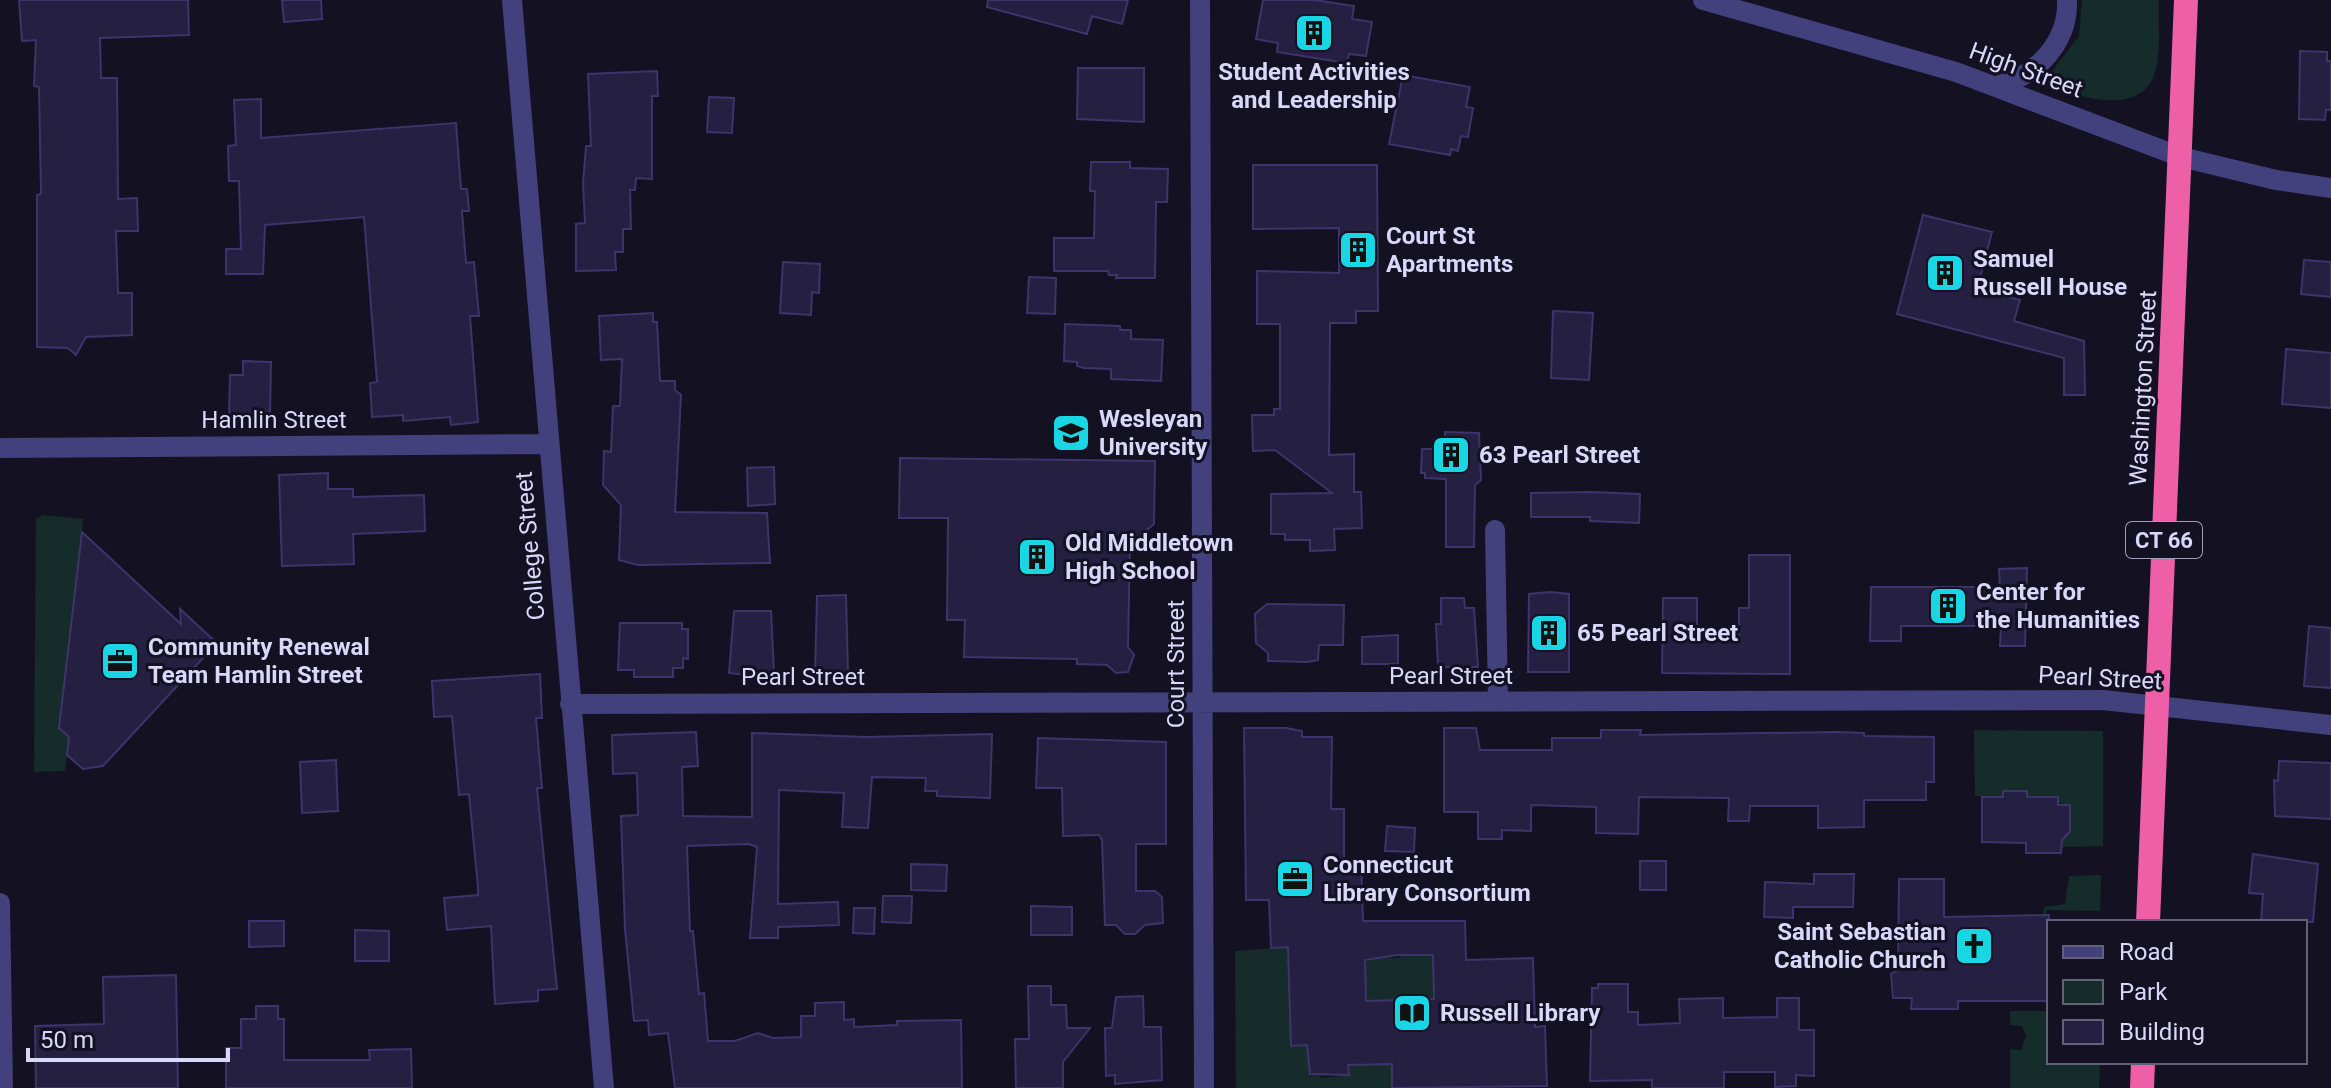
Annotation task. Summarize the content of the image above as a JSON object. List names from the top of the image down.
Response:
{
  "streets": {
    "highway": ["Washington Street", "CT 66"],
    "street": [
      "High Street",
      "Hamlin Street",
      "College Street",
      "Court Street",
      "Pearl Street"
    ]
  },
  "crossings": [
    ["High Street", "Washington Street"],
    ["Washington Street", "Pearl Street"],
    ["Hamlin Street", "College Street"],
    ["College Street", "Pearl Street"],
    ["Court Street", "Pearl Street"]
  ],
  "places": {
    "building": [
      "Student Activities and Leadership",
      "Court St Apartments",
      "Samuel Russell House",
      "63 Pearl Street",
      "Old Middletown High School",
      "Center for the Humanities",
      "65 Pearl Street"
    ],
    "school or university": ["Wesleyan University"],
    "office": ["Community Renewal Team Hamlin Street", "Connecticut Library Consortium"],
    "church": ["Saint Sebastian Catholic Church"],
    "library": ["Russell Library"]
  },
  "legend": ["Road", "Park", "Building"],
  "scale_bar": "50 m"
}
